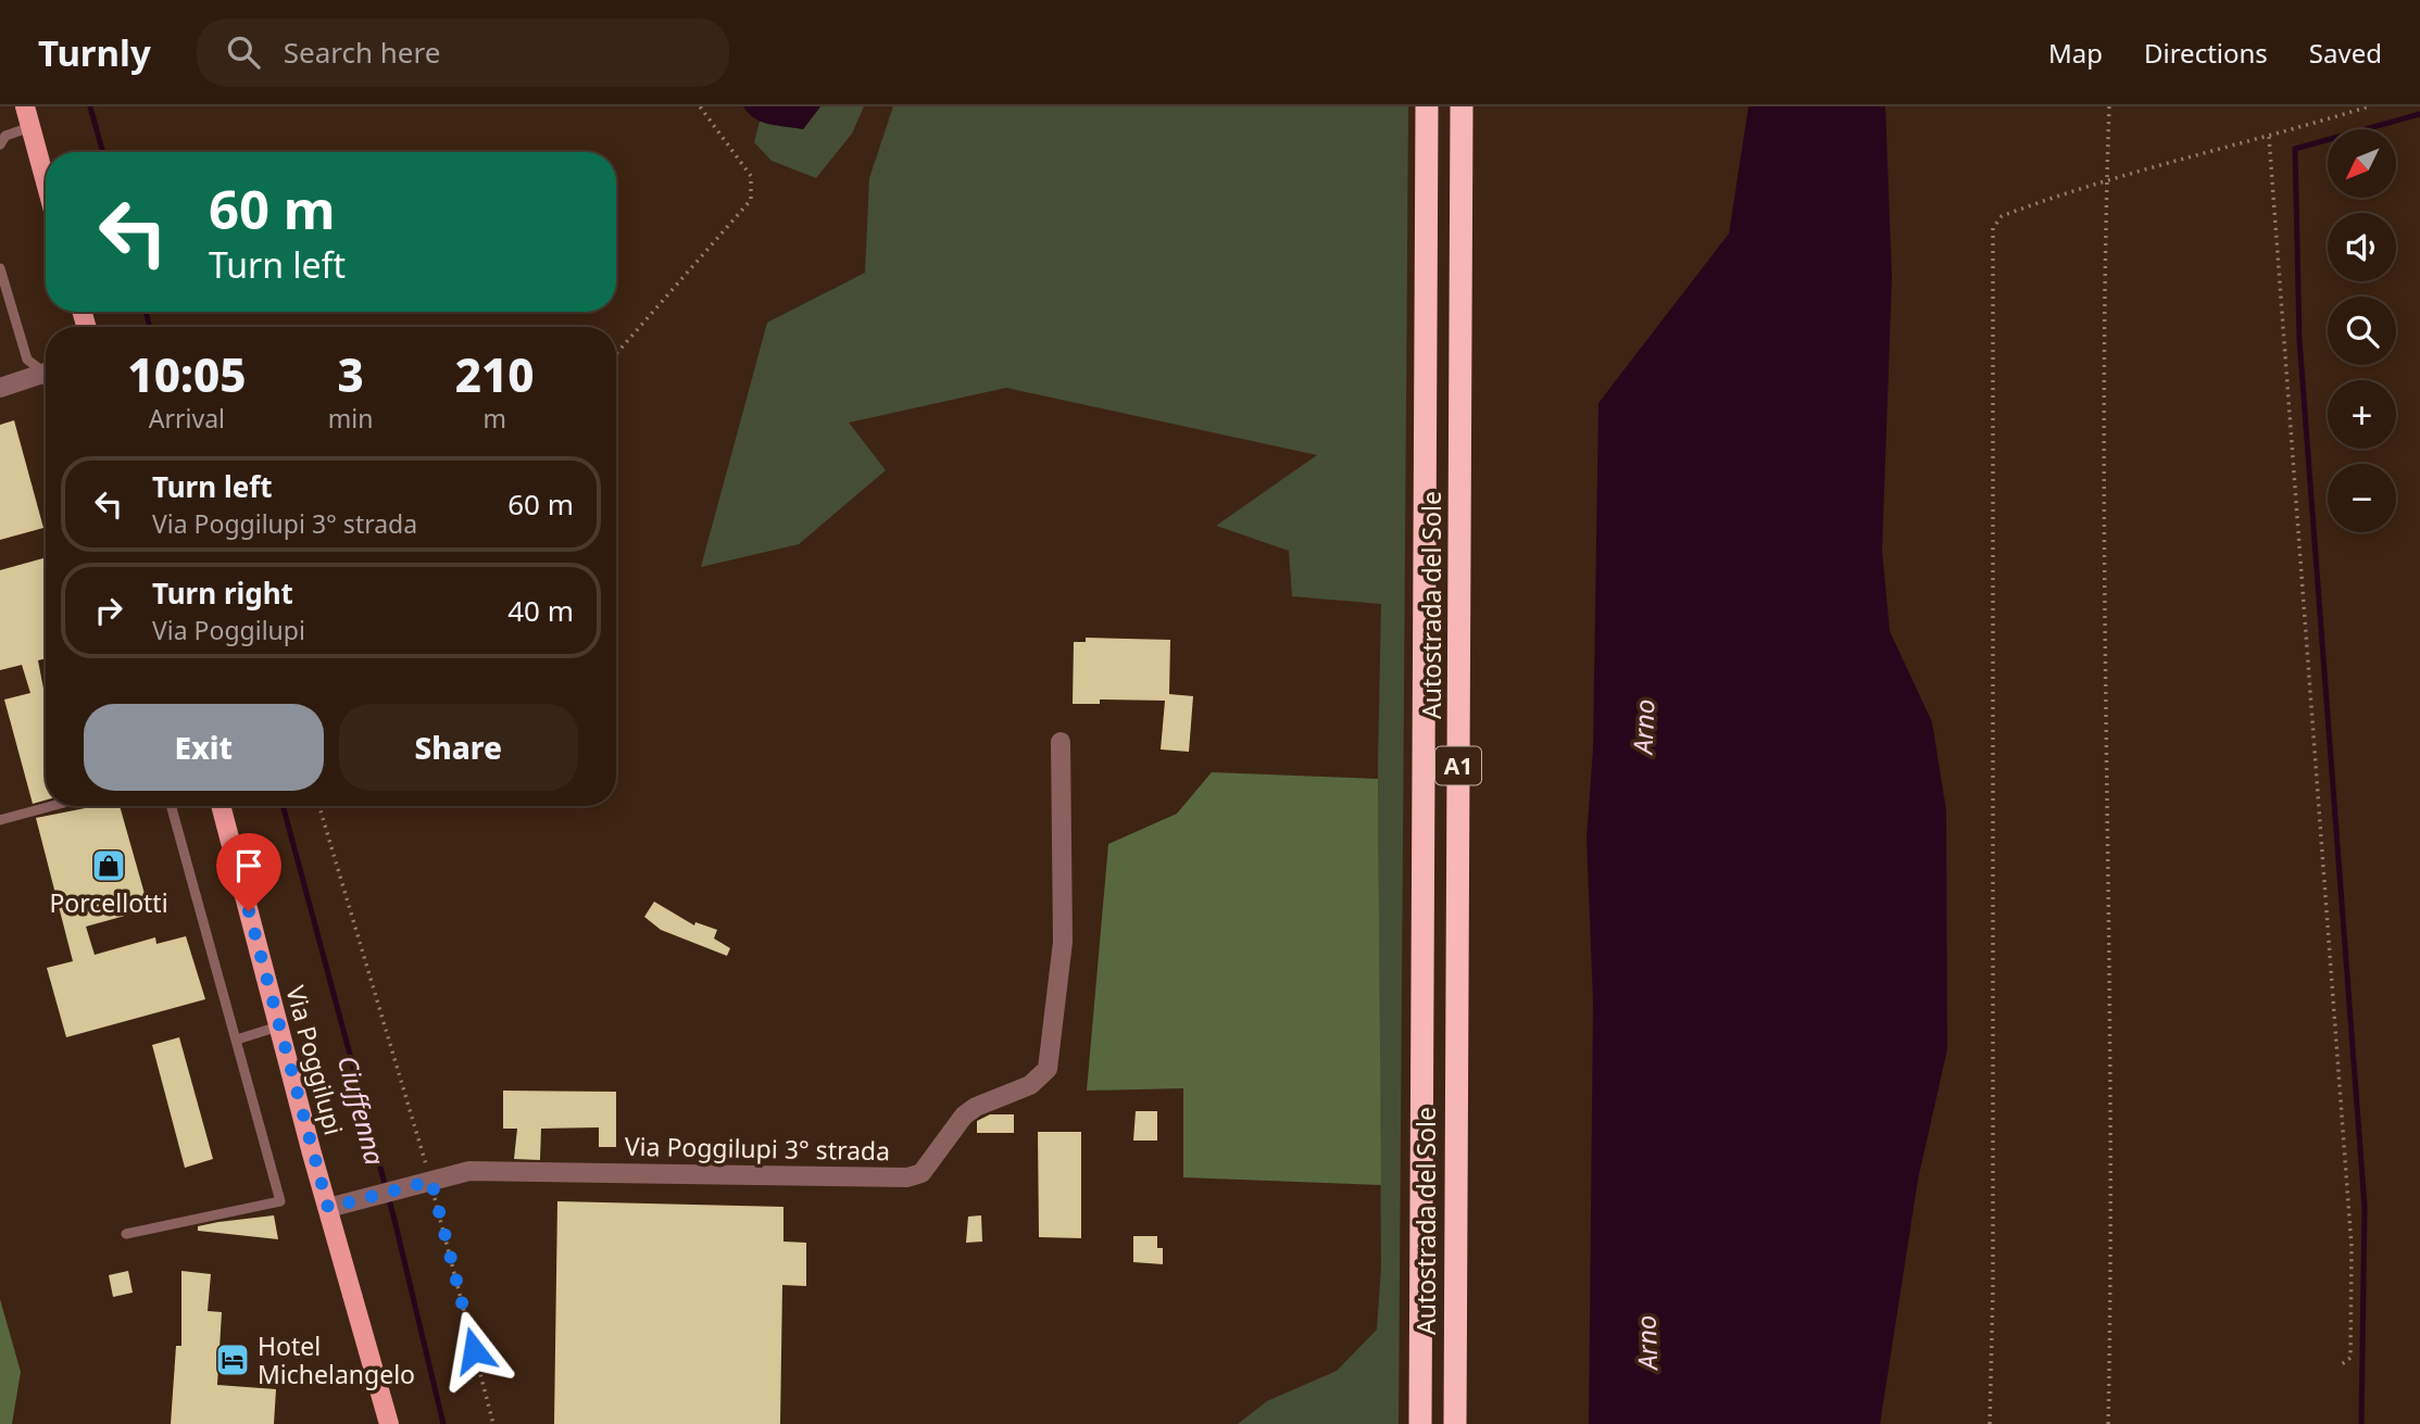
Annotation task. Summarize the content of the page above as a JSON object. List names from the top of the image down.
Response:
{
  "streets": {
    "highway": ["Autostrada del Sole", "A1"],
    "main road": ["Via Poggilupi"],
    "street": ["Via Poggilupi 3° strada"]
  },
  "crossings": [
    ["Via Poggilupi", "Via Poggilupi 3° strada"]
  ],
  "water": ["Arno", "Ciuffenna"],
  "places": {
    "shop": ["Porcellotti"],
    "hotel": ["Hotel Michelangelo"]
  },
  "north": "bottom left",
  "page": {
    "header": "Turnly",
    "search": "Search here",
    "nav": ["Map", "Directions", "Saved"],
    "map_buttons": ["+", "−"],
    "turn": ["60 m", "Turn left"],
    "eta": [
      "10:05",
      "Arrival",
      "3",
      "min",
      "210",
      "m"
    ],
    "list": [
      {
        "name": "Turn left",
        "note": "Via Poggilupi 3° strada",
        "value": "60 m"
      },
      {
        "name": "Turn right",
        "note": "Via Poggilupi",
        "value": "40 m"
      }
    ],
    "buttons": ["Exit", "Share"]
  }
}
